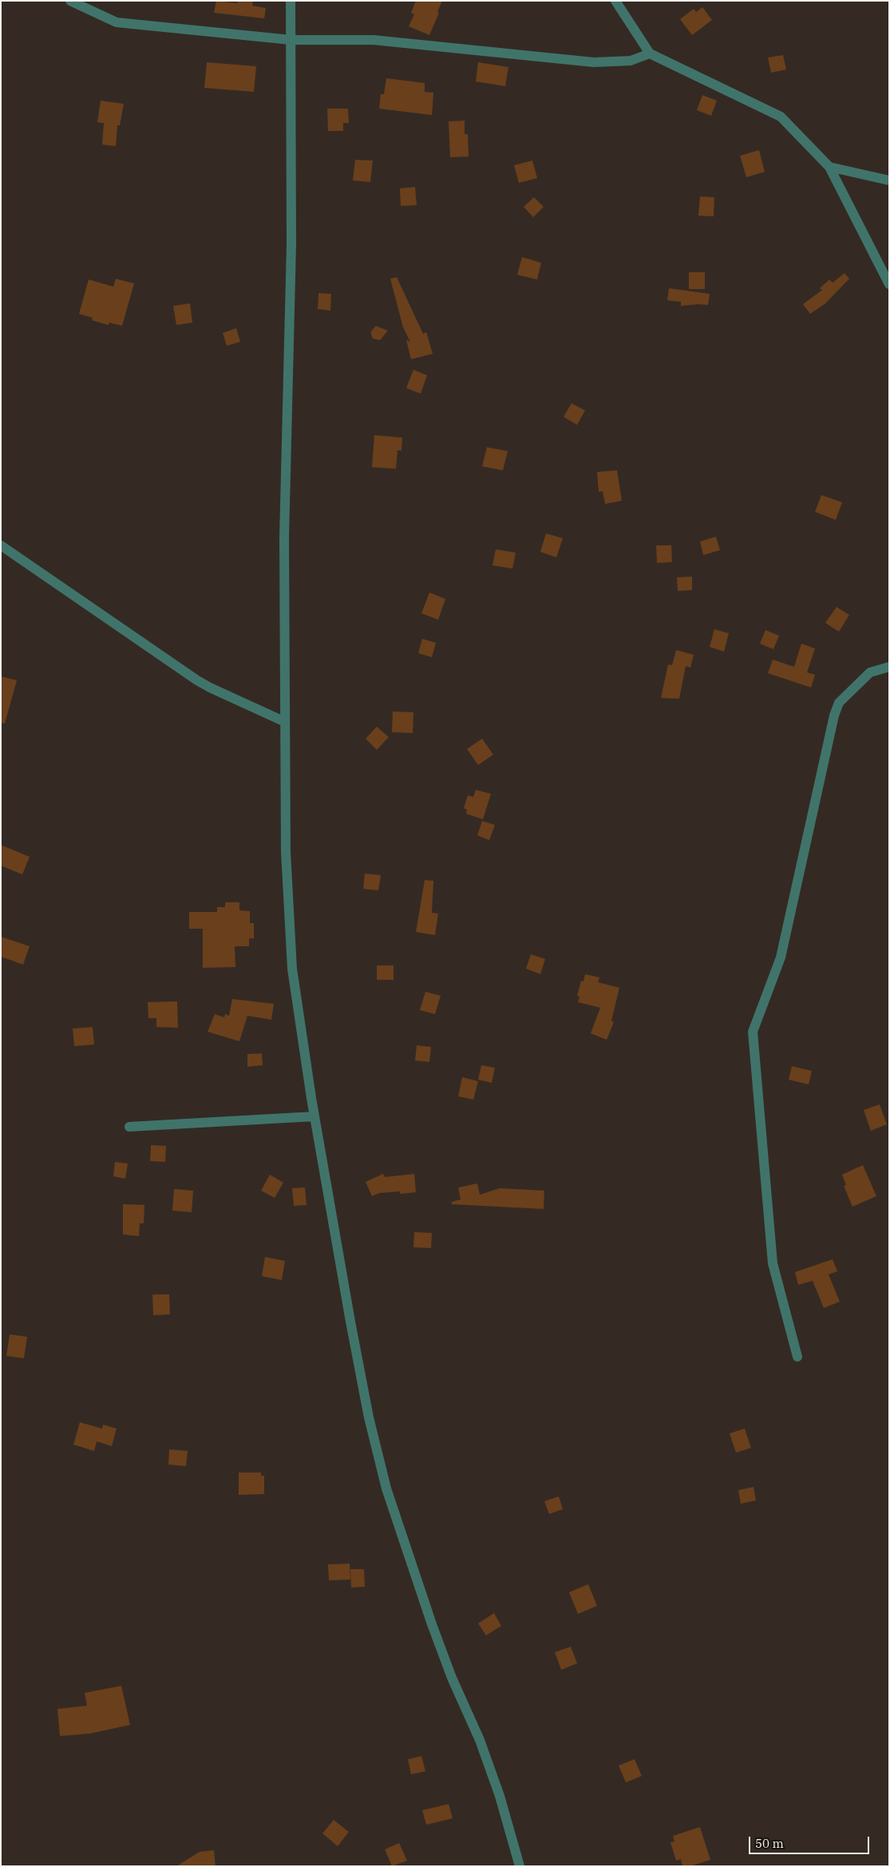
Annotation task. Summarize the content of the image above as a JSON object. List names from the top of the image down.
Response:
{
  "scale_bar": "50 m"
}
